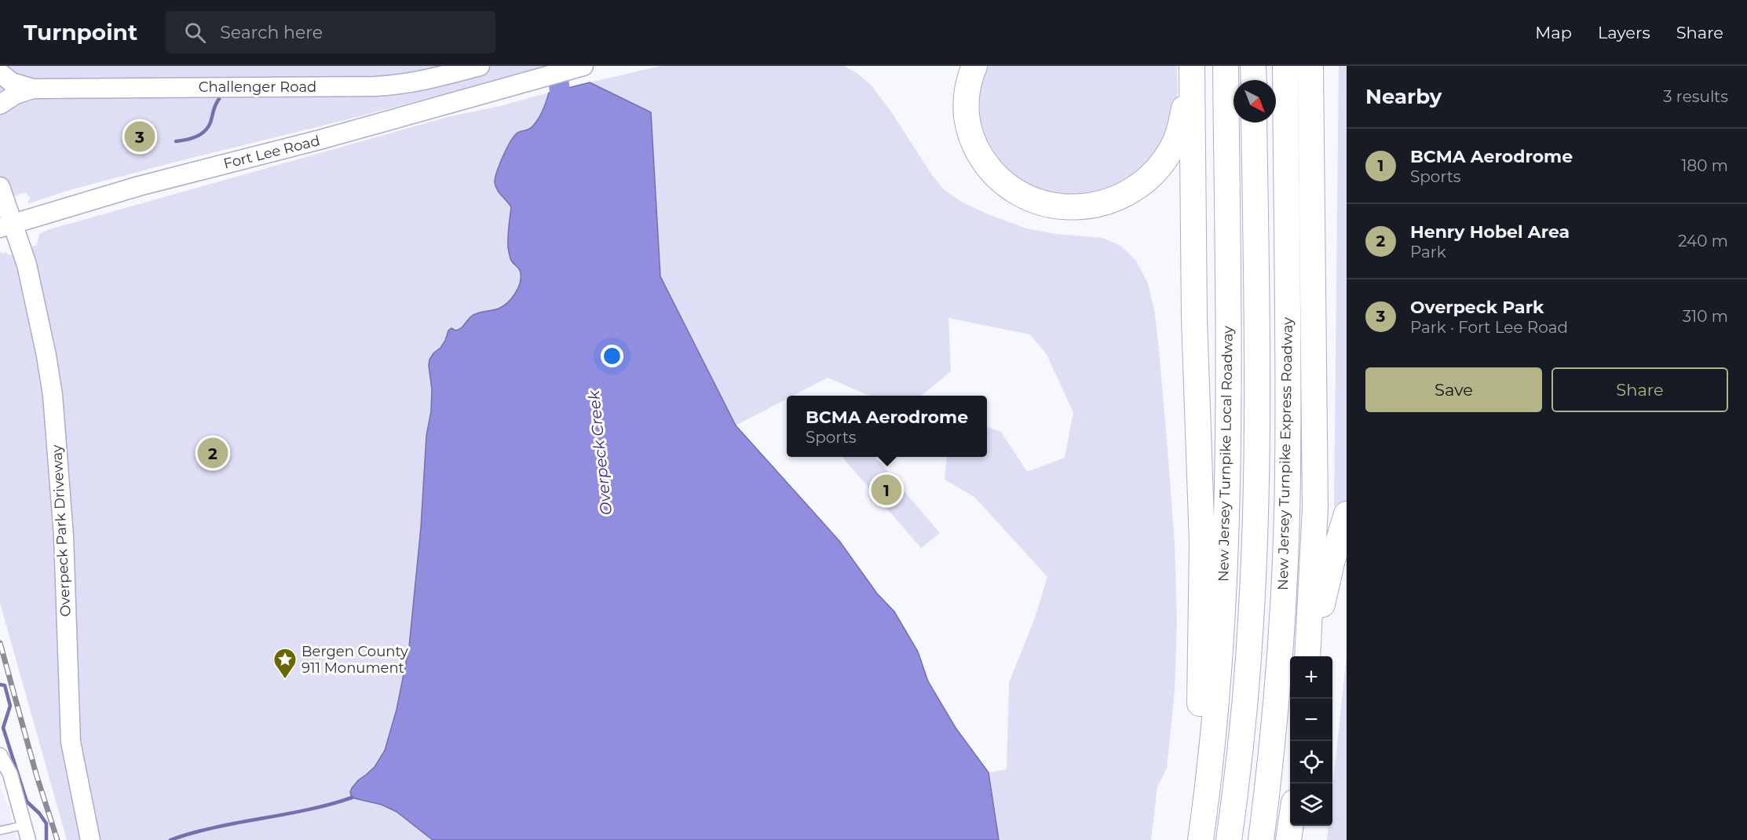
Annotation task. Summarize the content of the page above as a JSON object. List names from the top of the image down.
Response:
{
  "streets": {
    "highway": ["New Jersey Turnpike Local Roadway", "New Jersey Turnpike Express Roadway"],
    "street": ["Challenger Road", "Fort Lee Road", "Overpeck Park Driveway"]
  },
  "crossings": [
    ["Fort Lee Road", "Overpeck Park Driveway"]
  ],
  "water": ["Overpeck Creek"],
  "places": {
    "place": ["Bergen County 911 Monument"]
  },
  "north": "bottom right",
  "page": {
    "header": "Turnpoint",
    "search": "Search here",
    "nav": ["Map", "Layers", "Share"],
    "heading": ["Nearby", "3 results"],
    "pins": ["3", "2", "1"],
    "list": [
      {
        "mark": "1",
        "name": "BCMA Aerodrome",
        "note": "Sports",
        "value": "180 m"
      },
      {
        "mark": "2",
        "name": "Henry Hobel Area",
        "note": "Park",
        "value": "240 m"
      },
      {
        "mark": "3",
        "name": "Overpeck Park",
        "note": "Park · Fort Lee Road",
        "value": "310 m"
      }
    ],
    "buttons": ["Save", "Share"],
    "popup": ["BCMA Aerodrome", "Sports"],
    "map_buttons": ["+", "−"]
  }
}
